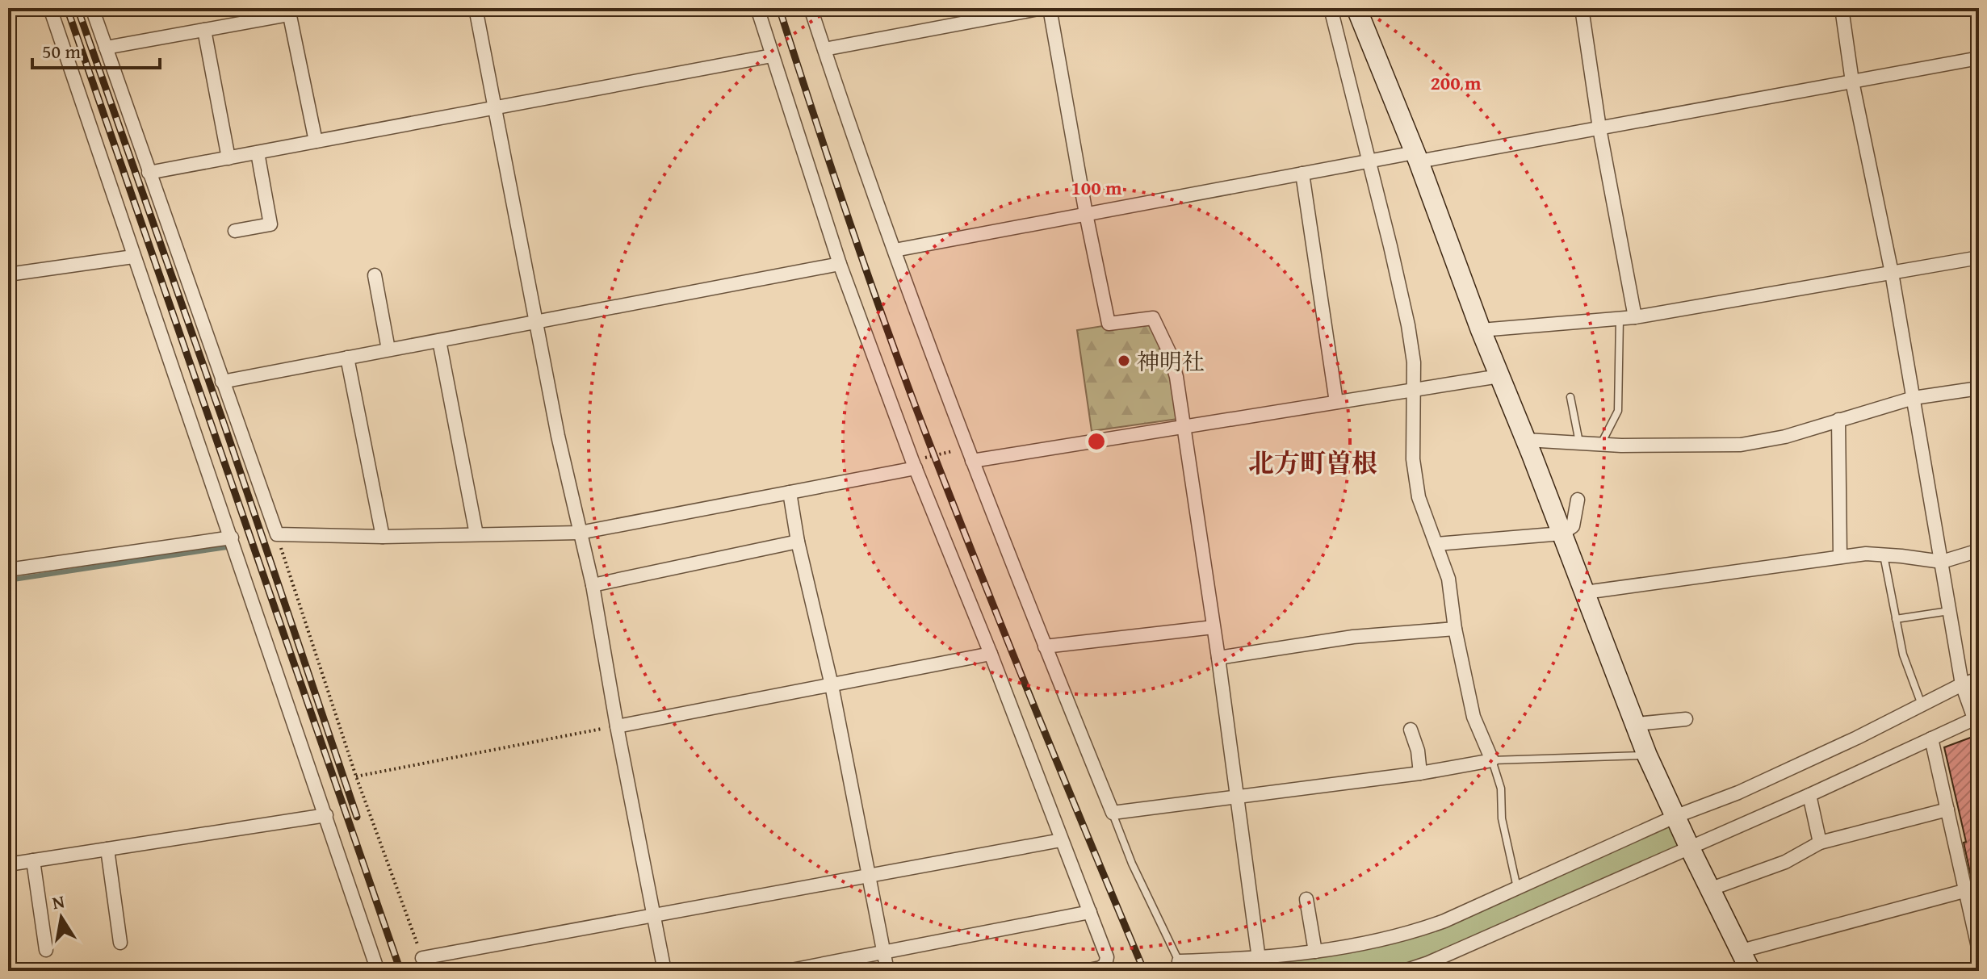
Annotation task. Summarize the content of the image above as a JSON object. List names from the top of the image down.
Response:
{
  "districts": ["北方町曽根"],
  "places": ["神明社"],
  "scale_bar": "50 m",
  "north": "top",
  "rings": ["200 m", "100 m"]
}
